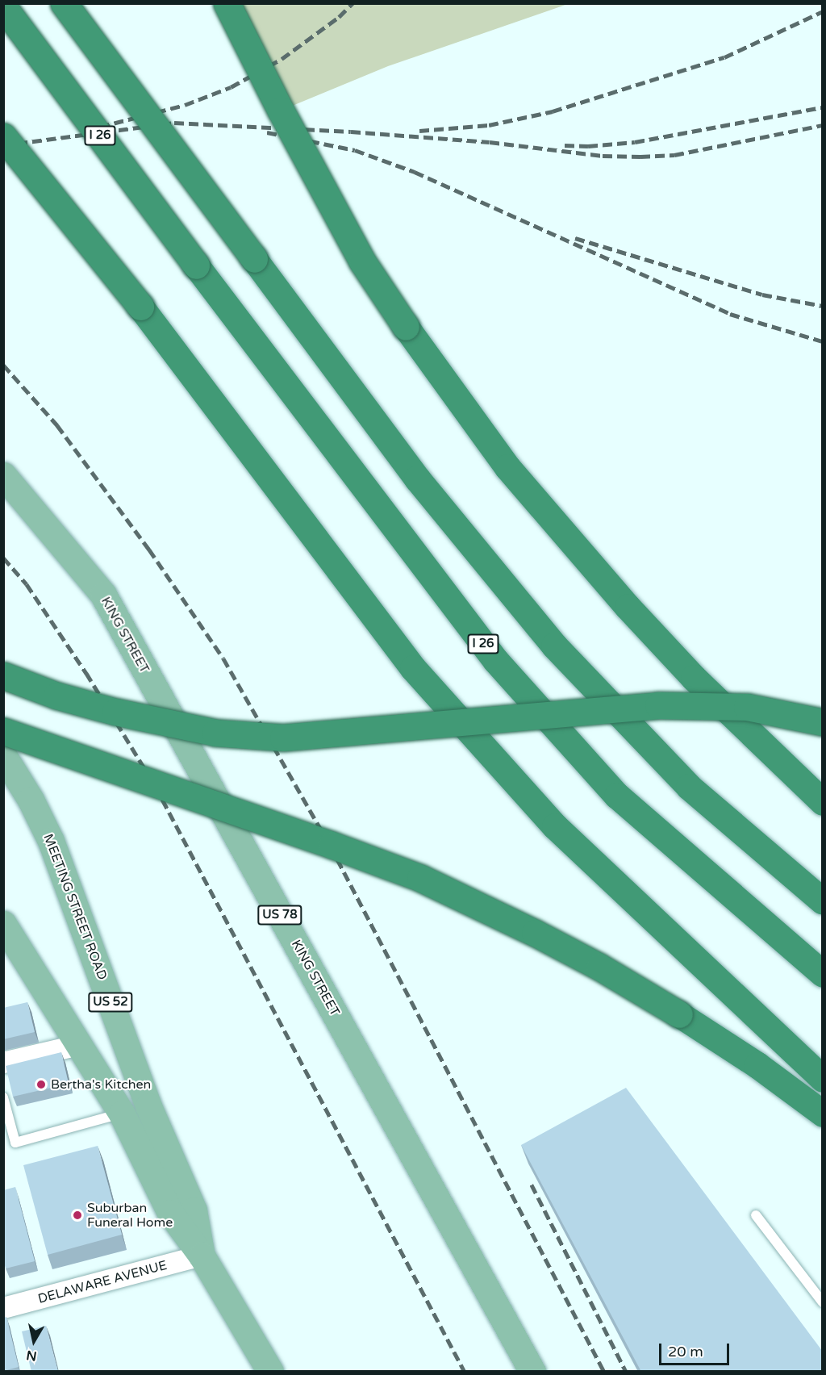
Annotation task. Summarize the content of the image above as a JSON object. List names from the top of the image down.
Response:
{
  "streets": {
    "highway": ["I 26"],
    "main road": [
      "KING STREET",
      "MEETING STREET ROAD",
      "US 78",
      "US 52"
    ],
    "street": ["DELAWARE AVENUE"]
  },
  "crossings": [
    ["MEETING STREET ROAD", "DELAWARE AVENUE"]
  ],
  "places": ["Bertha's Kitchen", "Suburban Funeral Home"],
  "scale_bar": "20 m",
  "north": "bottom"
}
